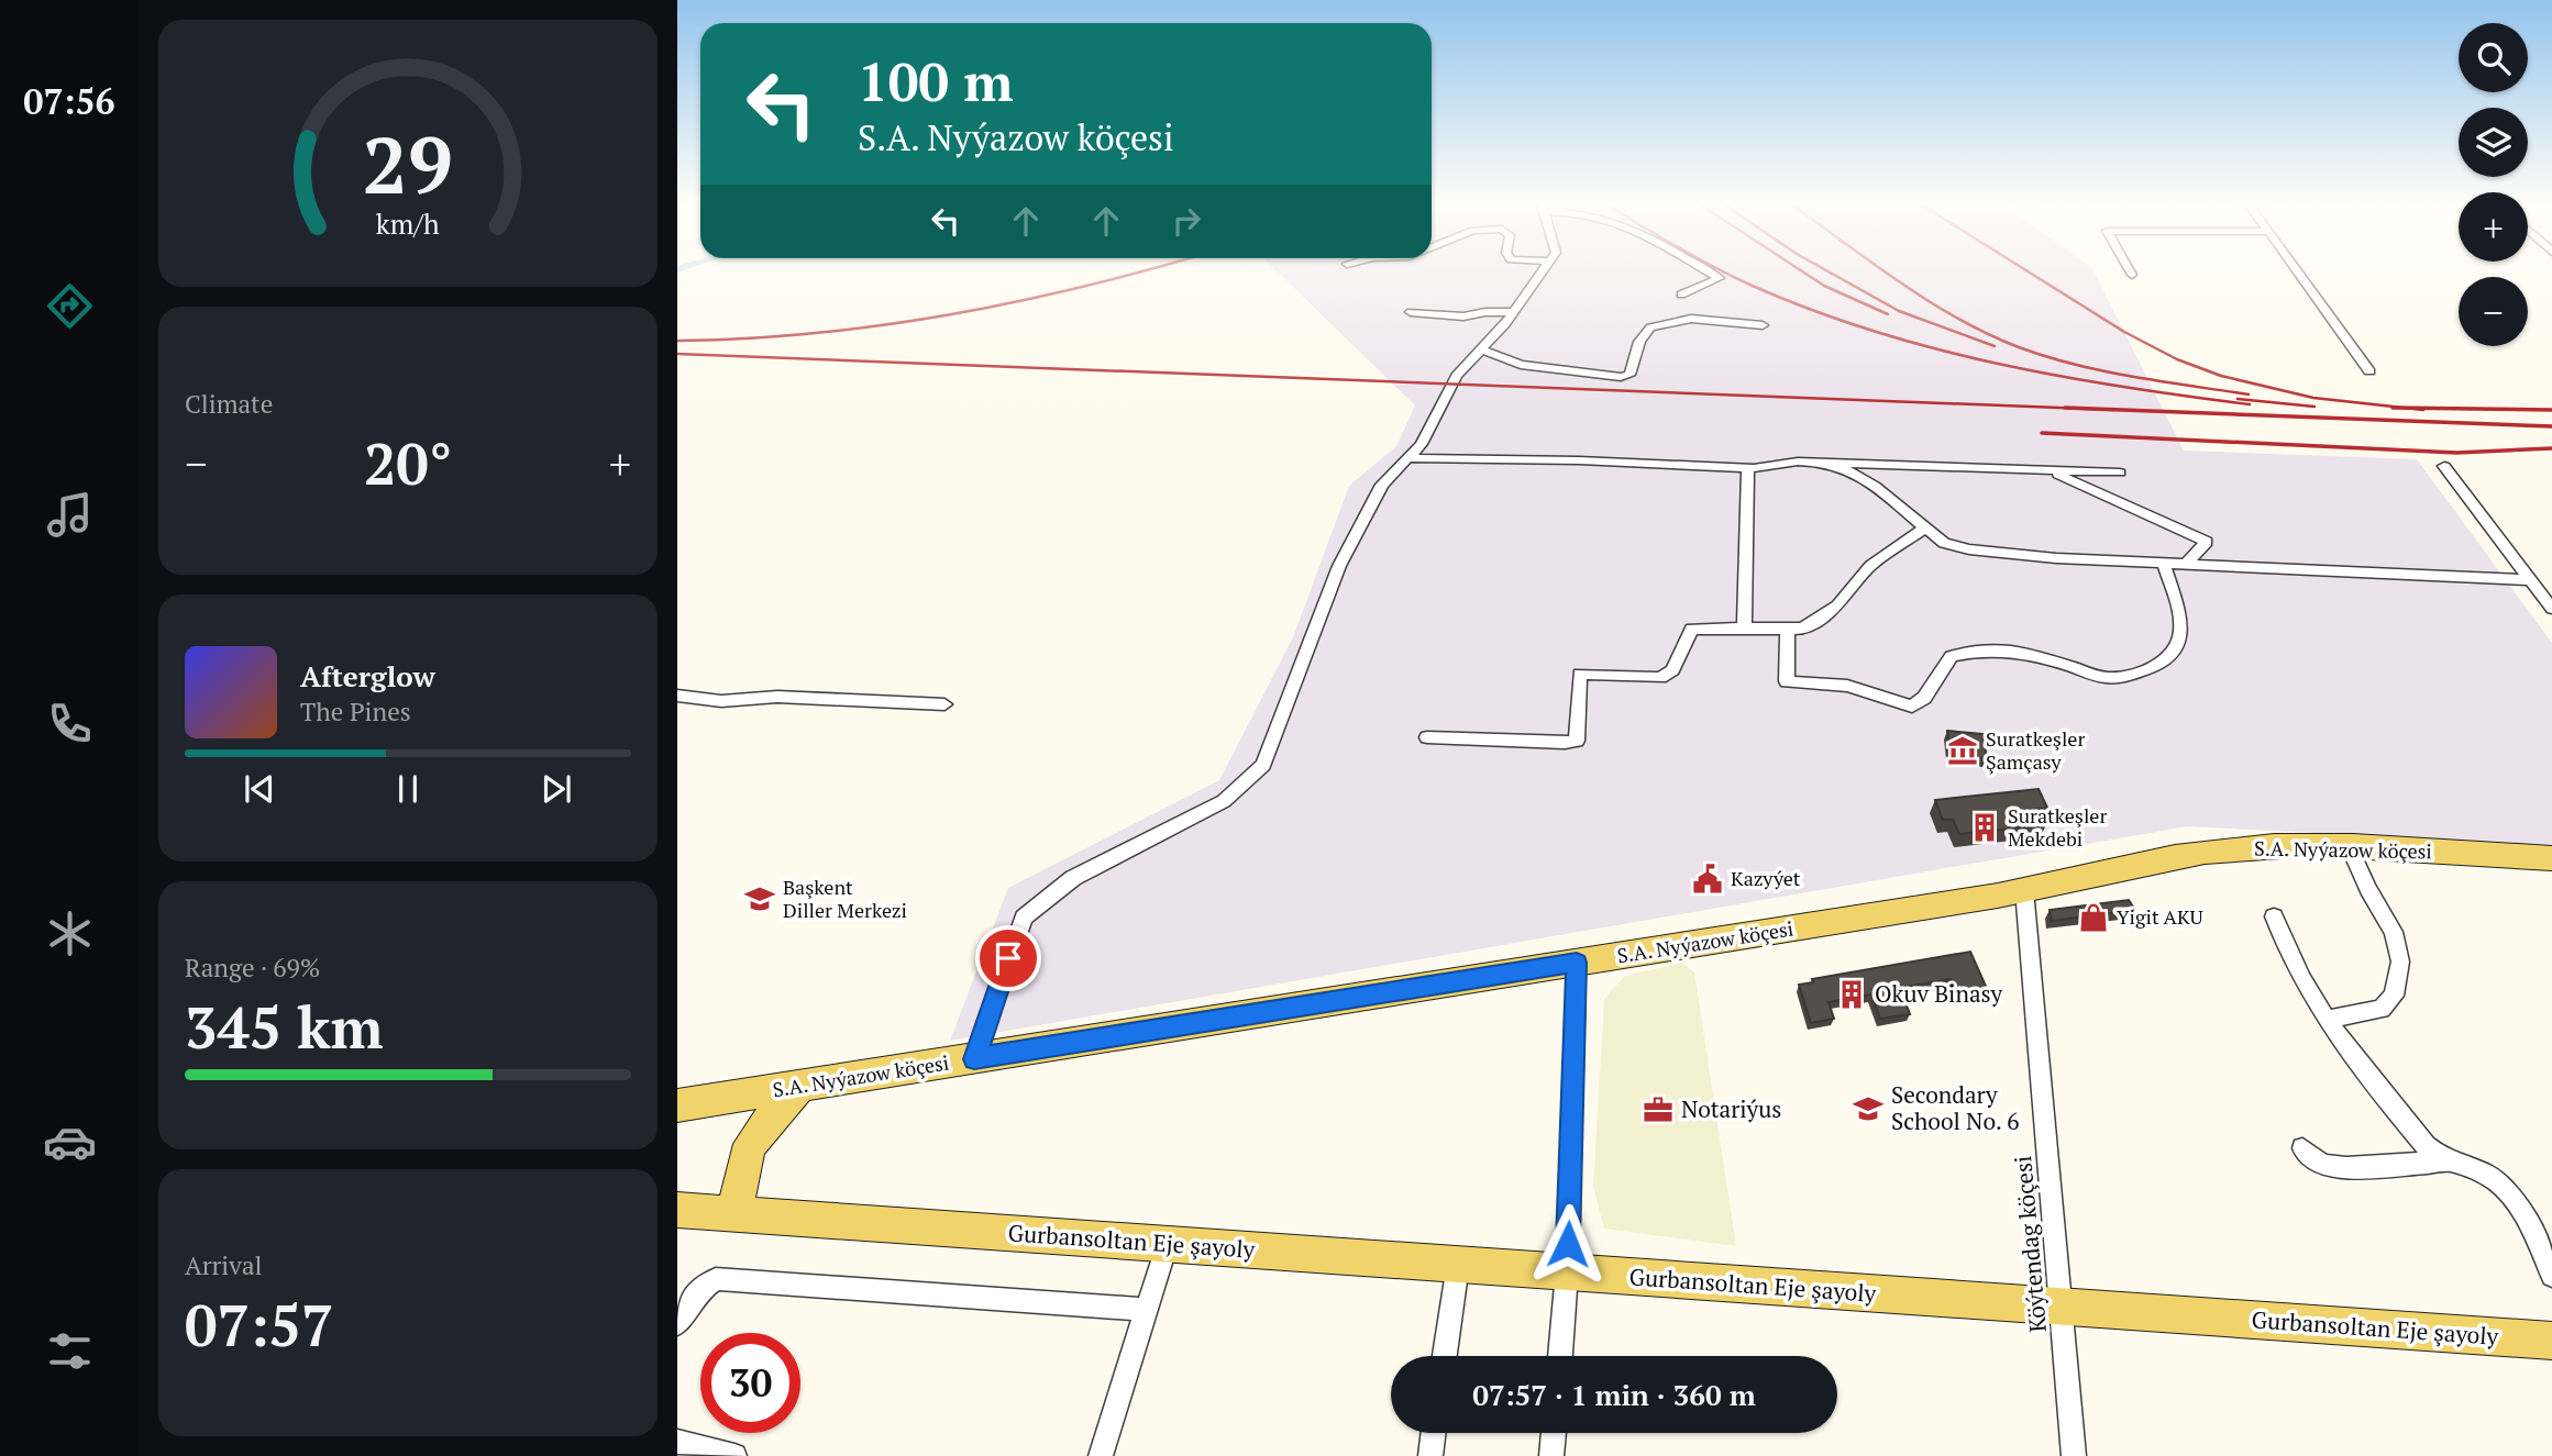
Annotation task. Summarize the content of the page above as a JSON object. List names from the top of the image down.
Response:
{
  "streets": {
    "main road": ["S.A. Nyýazow köçesi", "Gurbansoltan Eje şayoly"],
    "street": ["Köýtendag köçesi"]
  },
  "crossings": [
    ["S.A. Nyýazow köçesi", "Köýtendag köçesi"],
    ["Gurbansoltan Eje şayoly", "Köýtendag köçesi"]
  ],
  "places": {
    "museum": ["Suratkeşler Şamçasy"],
    "building": ["Suratkeşler Mekdebi", "Okuv Binasy"],
    "public building": ["Kazyýet"],
    "school or university": ["Başkent Diller Merkezi", "Secondary School No. 6"],
    "shop": ["Yigit AKU"],
    "office": ["Notariýus"]
  },
  "page": {
    "tabs": "07:56",
    "map_buttons": ["+", "−"],
    "turn": ["100 m", "S.A. Nyýazow köçesi"],
    "tile": [
      "Climate",
      ["Range · 69%", "345 km"],
      ["Arrival", "07:57"]
    ],
    "heat": ["−", "20°", "+"],
    "song": ["Afterglow", "The Pines"],
    "limit": "30",
    "trip": "07:57 · 1 min · 360 m",
    "gauge": ["29", "km/h"]
  }
}
